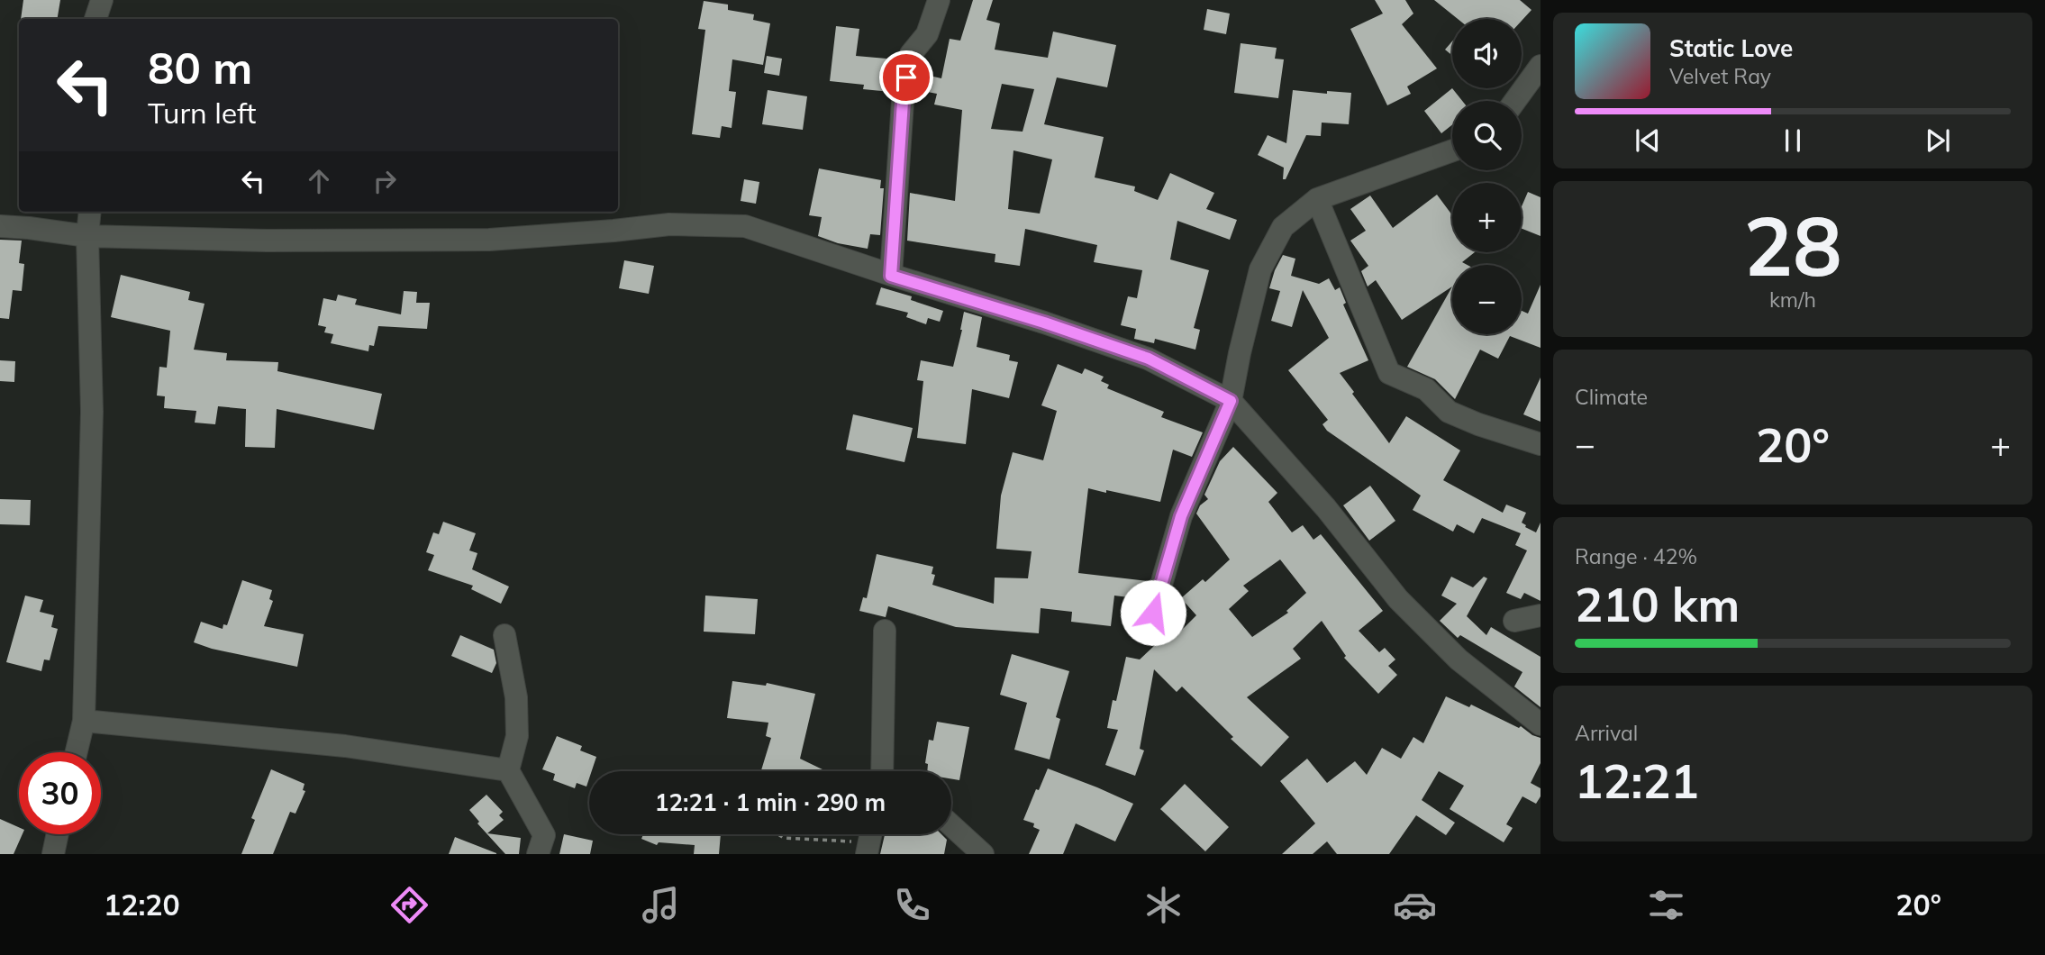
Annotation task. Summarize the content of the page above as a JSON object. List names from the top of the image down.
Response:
{
  "page": {
    "map_buttons": ["+", "−"],
    "turn": ["80 m", "Turn left"],
    "song": ["Static Love", "Velvet Ray"],
    "tile": [
      ["28", "km/h"],
      "Climate",
      ["Range · 42%", "210 km"],
      ["Arrival", "12:21"]
    ],
    "heat": ["−", "20°", "+"],
    "limit": "30",
    "trip": "12:21 · 1 min · 290 m",
    "tabs": ["12:20", "20°"]
  }
}
